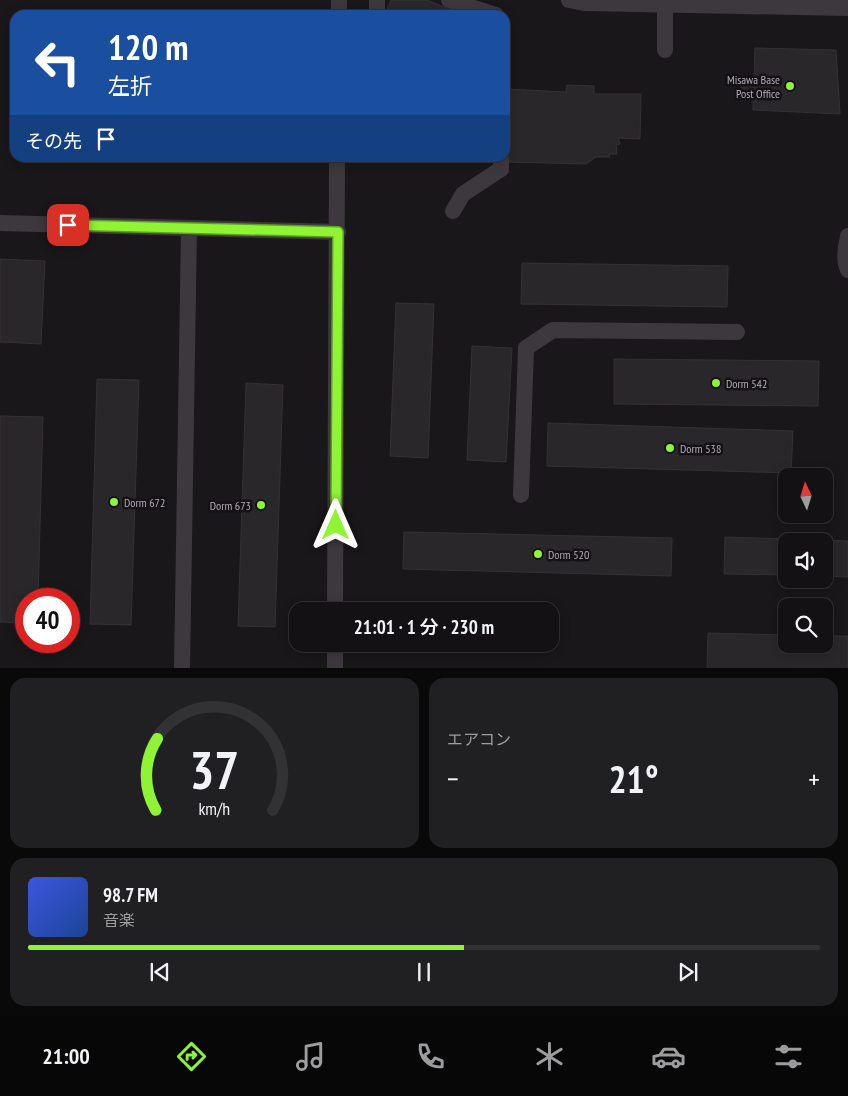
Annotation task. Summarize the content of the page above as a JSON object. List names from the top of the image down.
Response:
{
  "places": [
    "Misawa Base Post Office",
    "Dorm 542",
    "Dorm 538",
    "Dorm 672",
    "Dorm 673",
    "Dorm 520"
  ],
  "north": "top",
  "page": {
    "turn": ["120 m", "左折"],
    "then": "その先",
    "limit": "40",
    "trip": "21:01 · 1 分 · 230 m",
    "tile": "エアコン",
    "heat": ["−", "21°", "+"],
    "song": ["98.7 FM", "音楽"],
    "tabs": "21:00",
    "gauge": ["37", "km/h"]
  }
}
